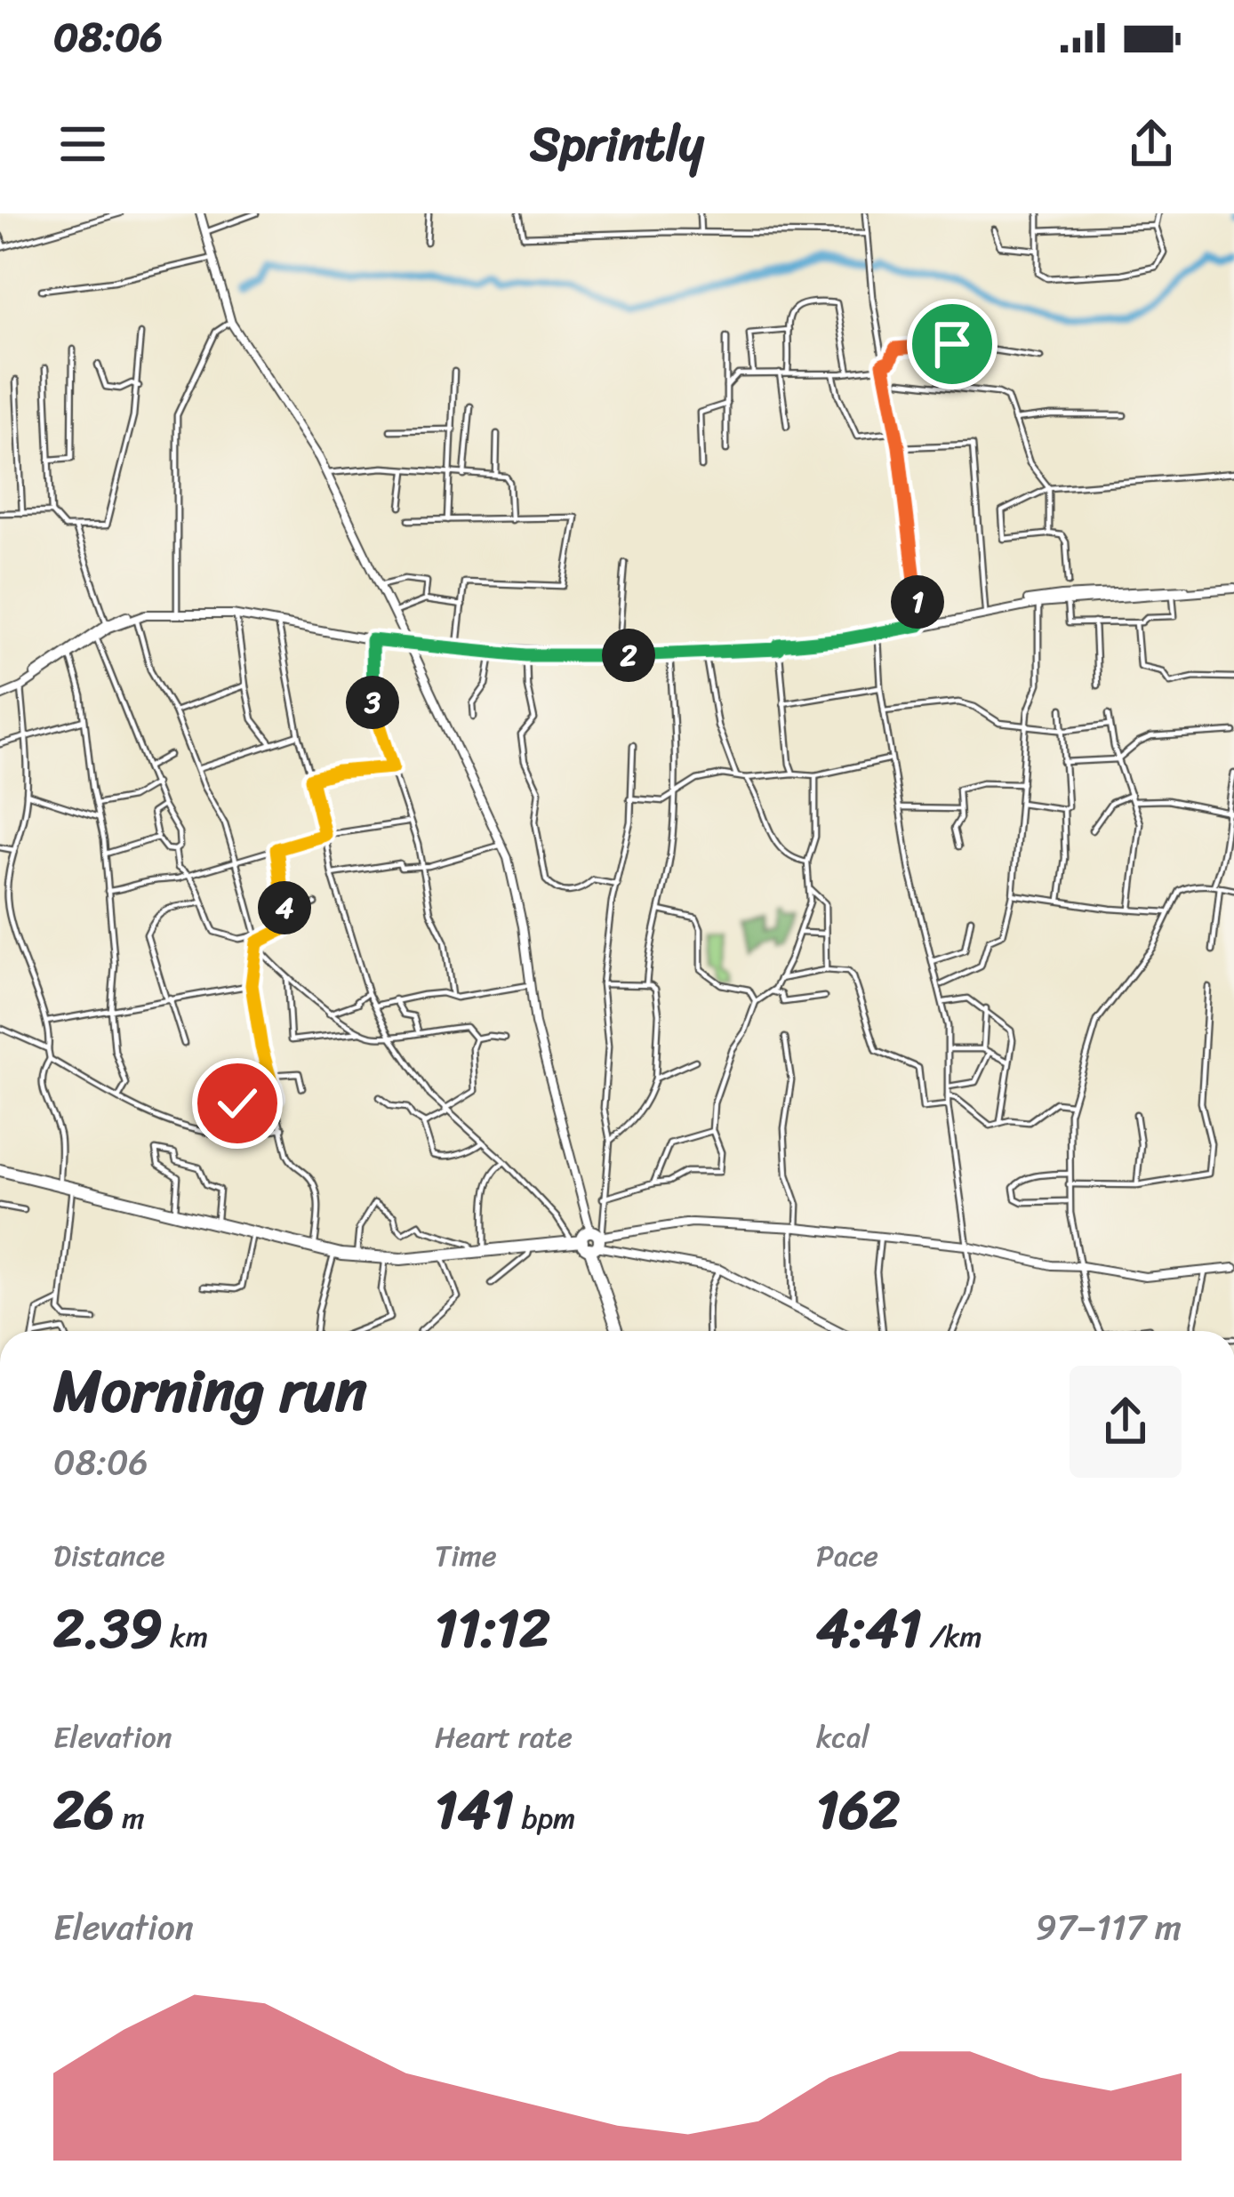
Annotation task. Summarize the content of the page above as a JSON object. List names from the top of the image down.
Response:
{
  "page": {
    "status": "08:06",
    "header": "Sprintly",
    "pins": [
      "1",
      "2",
      "3",
      "4"
    ],
    "heading": ["Morning run", "08:06"],
    "stats": [
      ["Distance", "2.39 km"],
      ["Time", "11:12"],
      ["Pace", "4:41 /km"],
      ["Elevation", "26 m"],
      ["Heart rate", "141 bpm"],
      ["kcal", "162"]
    ],
    "chart": ["Elevation", "97–117 m"]
  }
}
